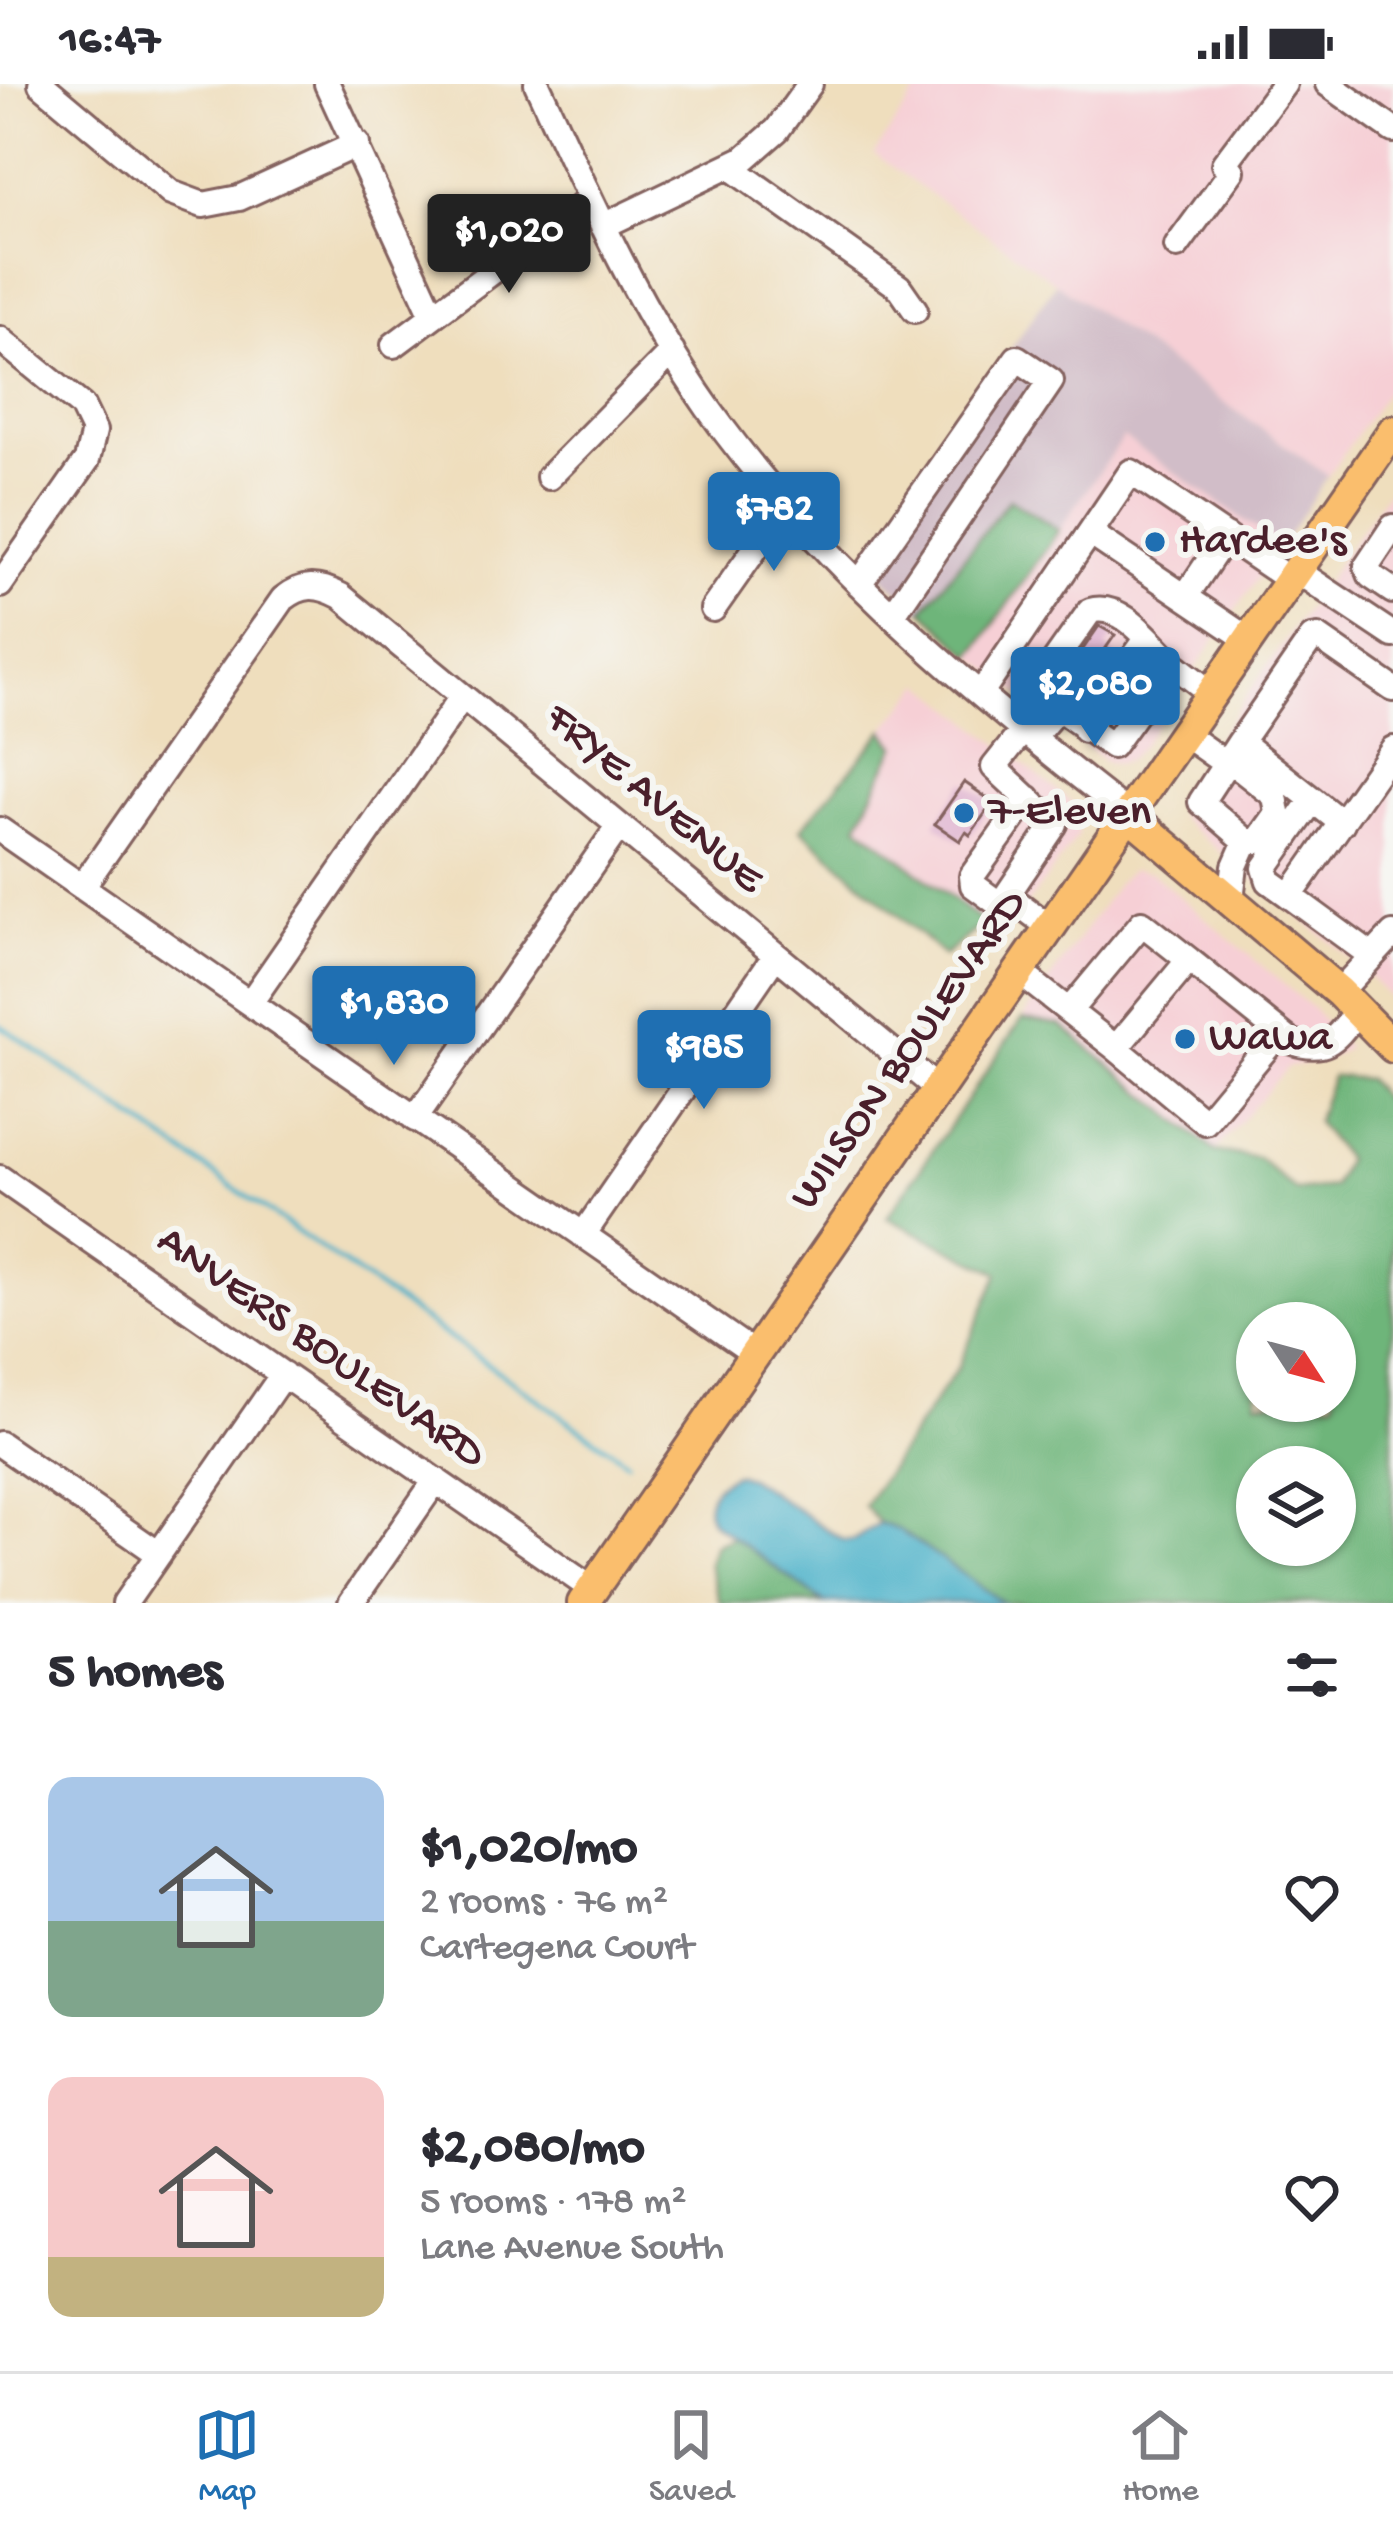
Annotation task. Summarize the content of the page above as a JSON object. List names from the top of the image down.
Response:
{
  "streets": {
    "main road": ["WILSON BOULEVARD"],
    "street": ["FRYE AVENUE", "ANVERS BOULEVARD"]
  },
  "crossings": [
    ["FRYE AVENUE", "WILSON BOULEVARD"],
    ["WILSON BOULEVARD", "ANVERS BOULEVARD"]
  ],
  "places": ["Hardee's", "7-Eleven", "Wawa"],
  "north": "bottom right",
  "page": {
    "status": "16:47",
    "price": [
      "$1,020",
      "$782",
      "$2,080",
      "$1,830",
      "$985"
    ],
    "heading": "5 homes",
    "list": [
      {
        "name": "$1,020/mo",
        "note": "2 rooms · 76 m² · Cartegena Court"
      },
      {
        "name": "$2,080/mo",
        "note": "5 rooms · 178 m² · Lane Avenue South"
      }
    ],
    "tabs": ["Map", "Saved", "Home"]
  }
}
